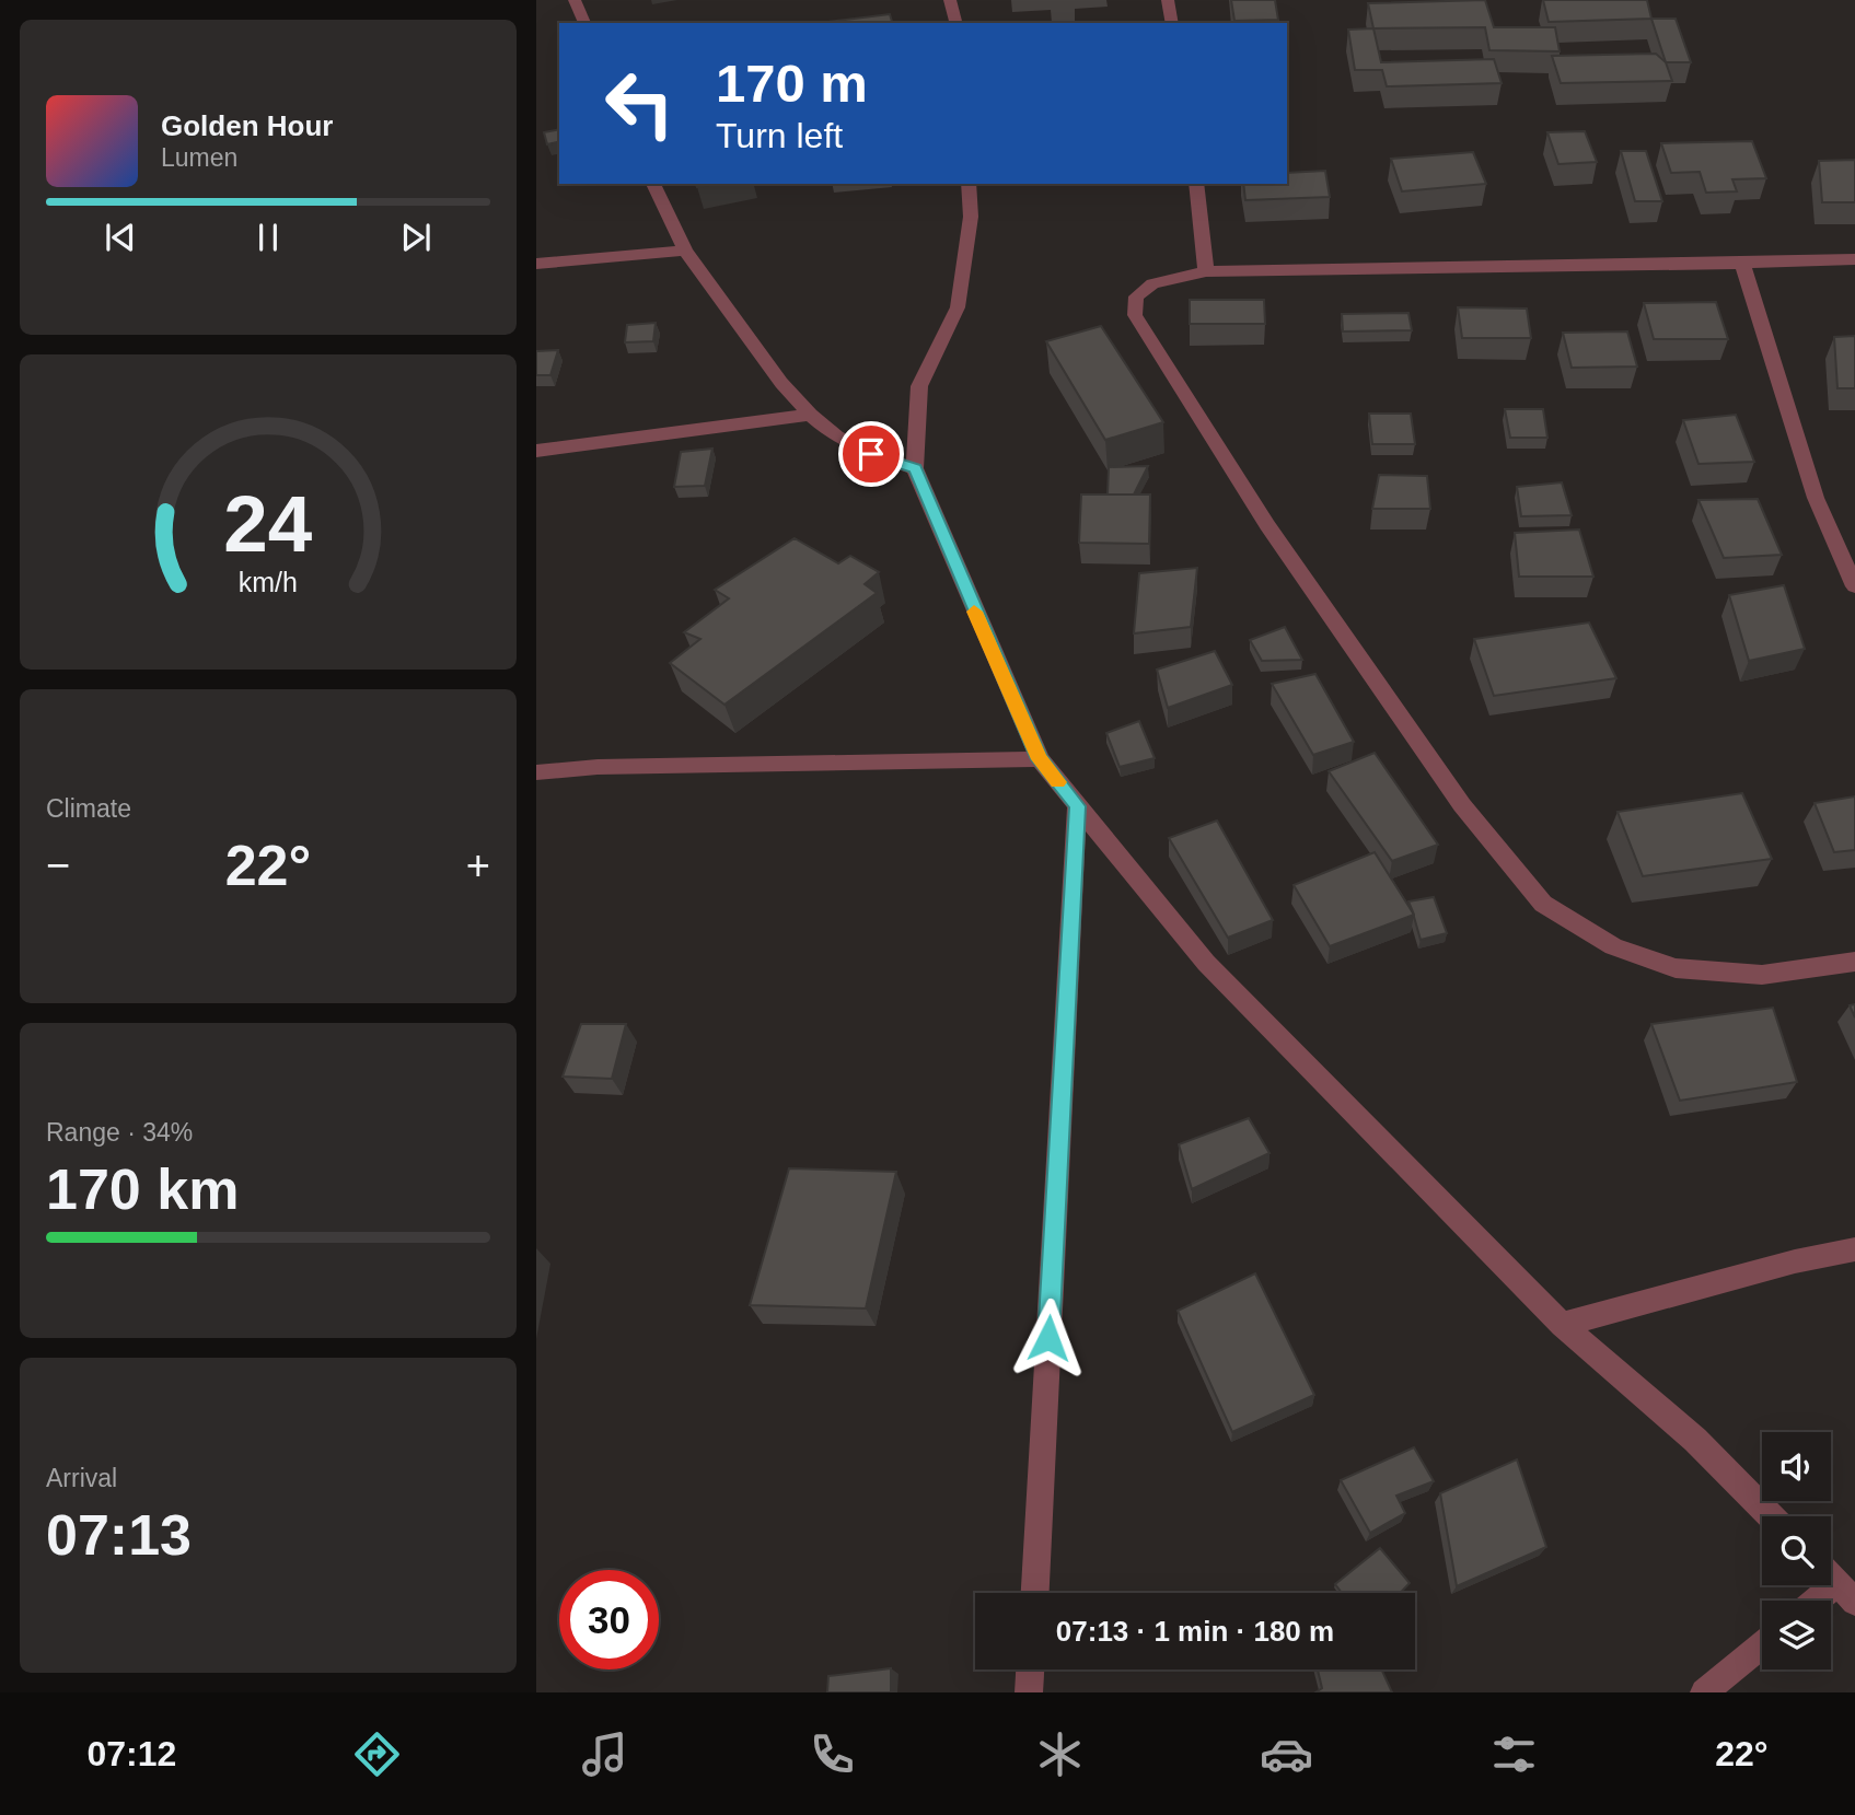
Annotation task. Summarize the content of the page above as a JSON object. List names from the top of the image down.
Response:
{
  "page": {
    "turn": ["170 m", "Turn left"],
    "song": ["Golden Hour", "Lumen"],
    "tile": [
      "Climate",
      ["Range · 34%", "170 km"],
      ["Arrival", "07:13"]
    ],
    "heat": ["−", "22°", "+"],
    "limit": "30",
    "trip": "07:13 · 1 min · 180 m",
    "tabs": ["07:12", "22°"],
    "gauge": ["24", "km/h"]
  }
}
